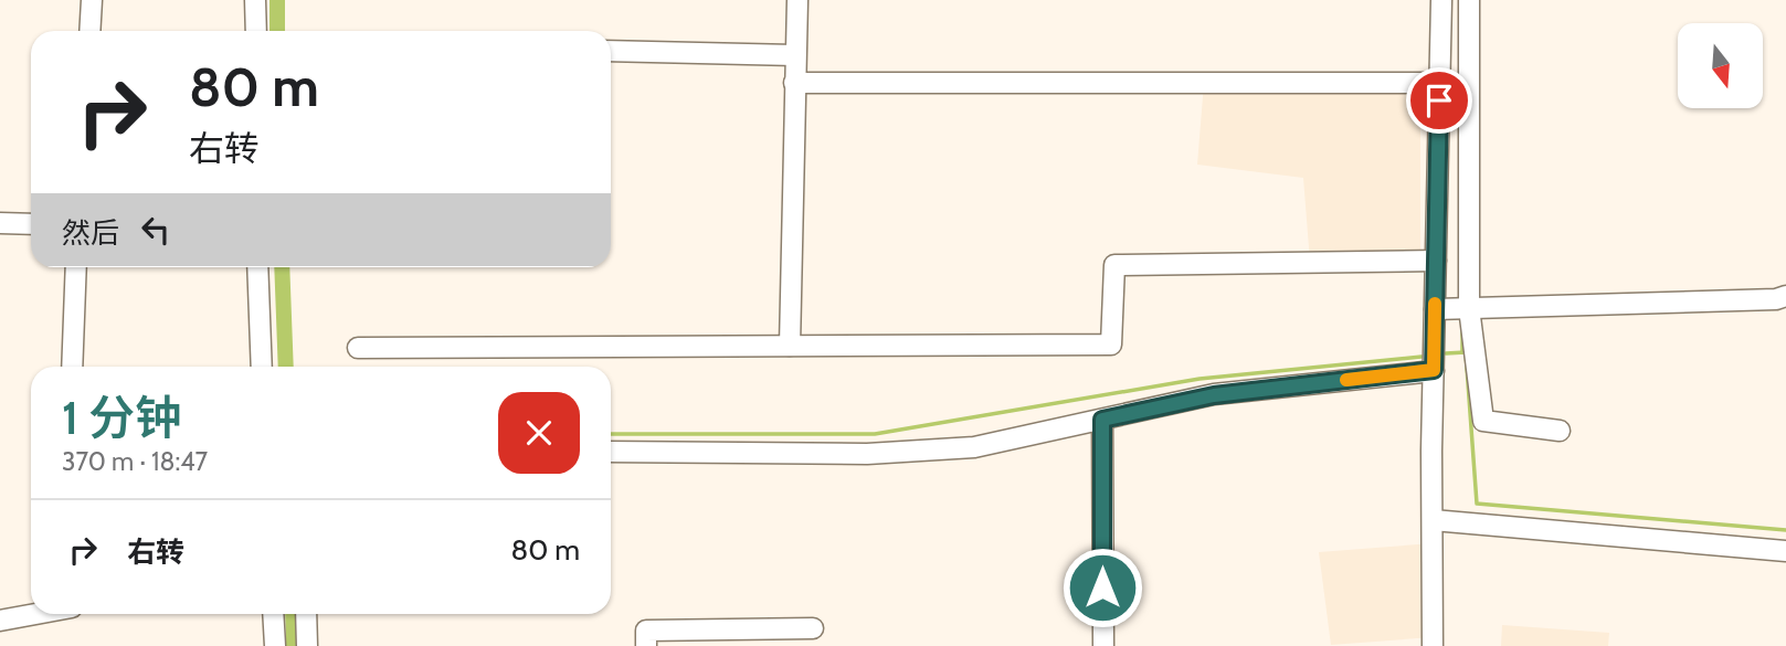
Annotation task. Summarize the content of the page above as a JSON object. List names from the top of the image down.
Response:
{
  "north": "bottom",
  "page": {
    "turn": ["80 m", "右转"],
    "then": "然后",
    "heading": ["1 分钟", "370 m · 18:47"],
    "list": [
      {
        "name": "右转",
        "value": "80 m"
      }
    ]
  }
}
